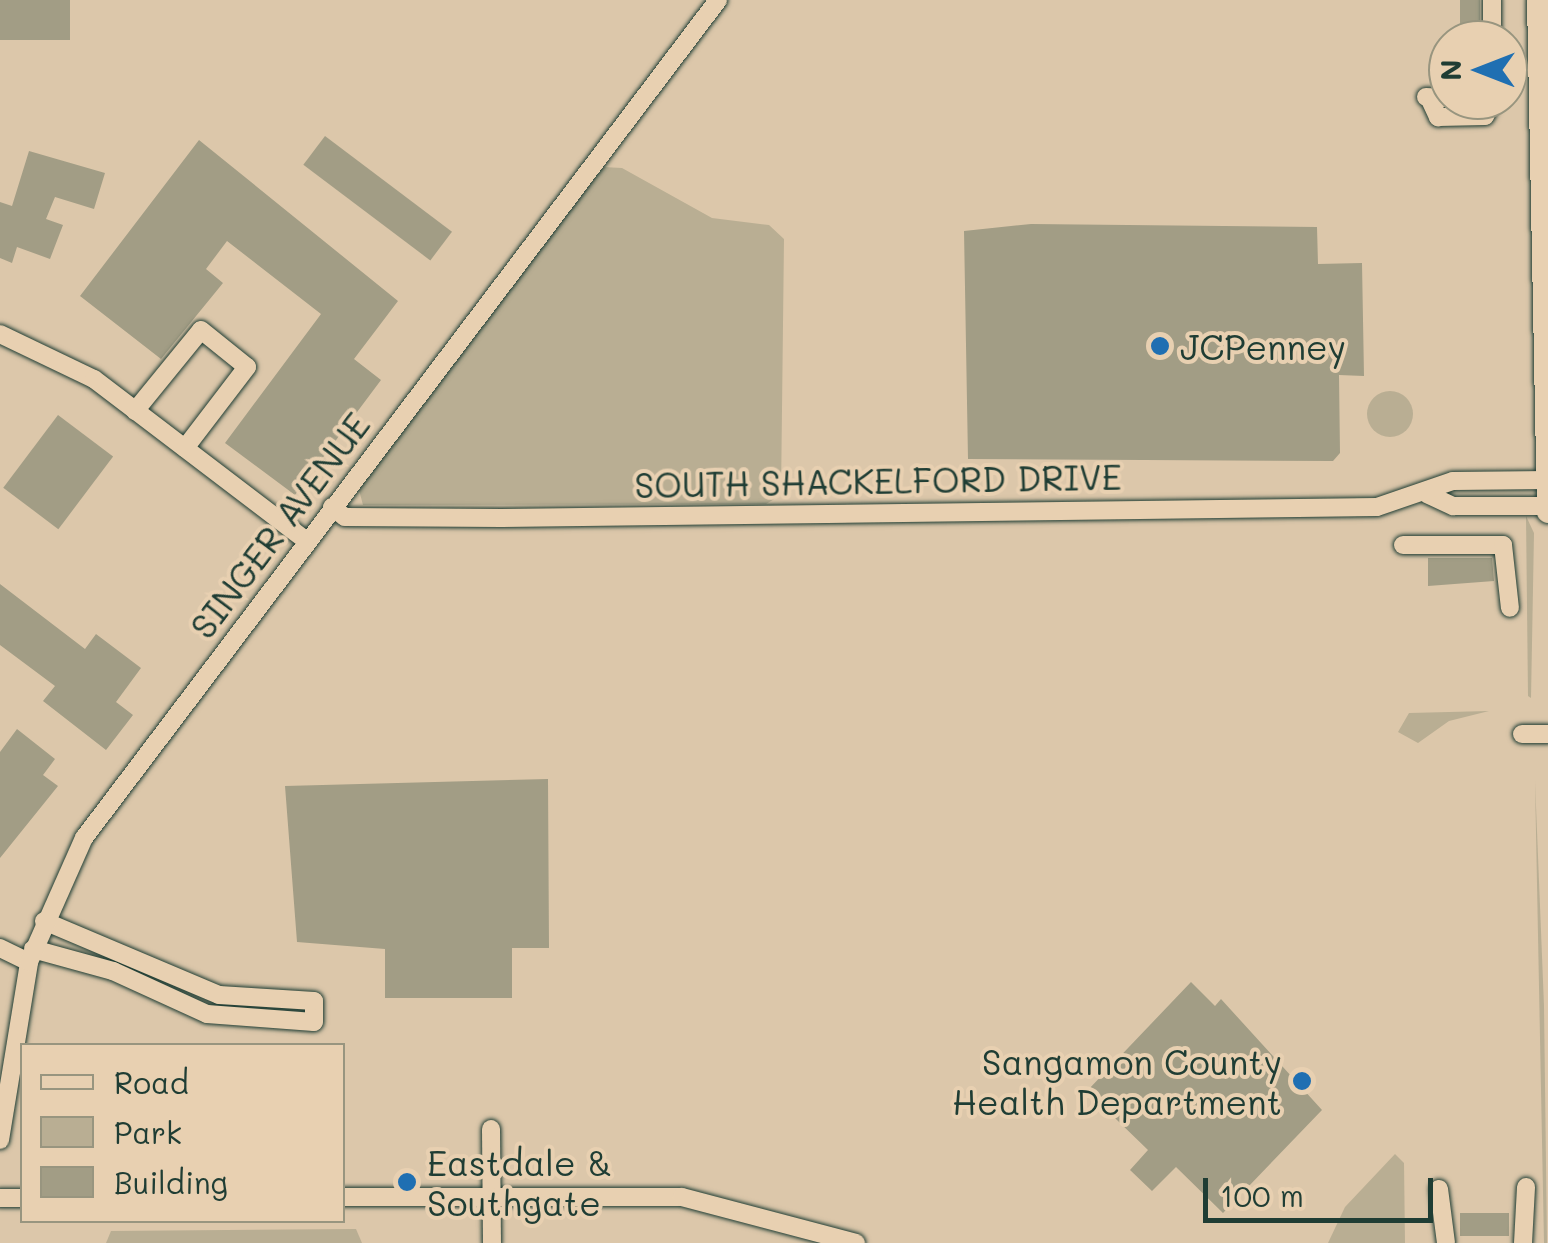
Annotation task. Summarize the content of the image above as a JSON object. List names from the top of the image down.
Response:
{
  "streets": {
    "street": ["SOUTH SHACKELFORD DRIVE", "SINGER AVENUE"]
  },
  "crossings": [
    ["SOUTH SHACKELFORD DRIVE", "SINGER AVENUE"]
  ],
  "places": ["JCPenney", "Sangamon County Health Department", "Eastdale & Southgate"],
  "legend": ["Road", "Park", "Building"],
  "scale_bar": "100 m",
  "north": "left"
}
